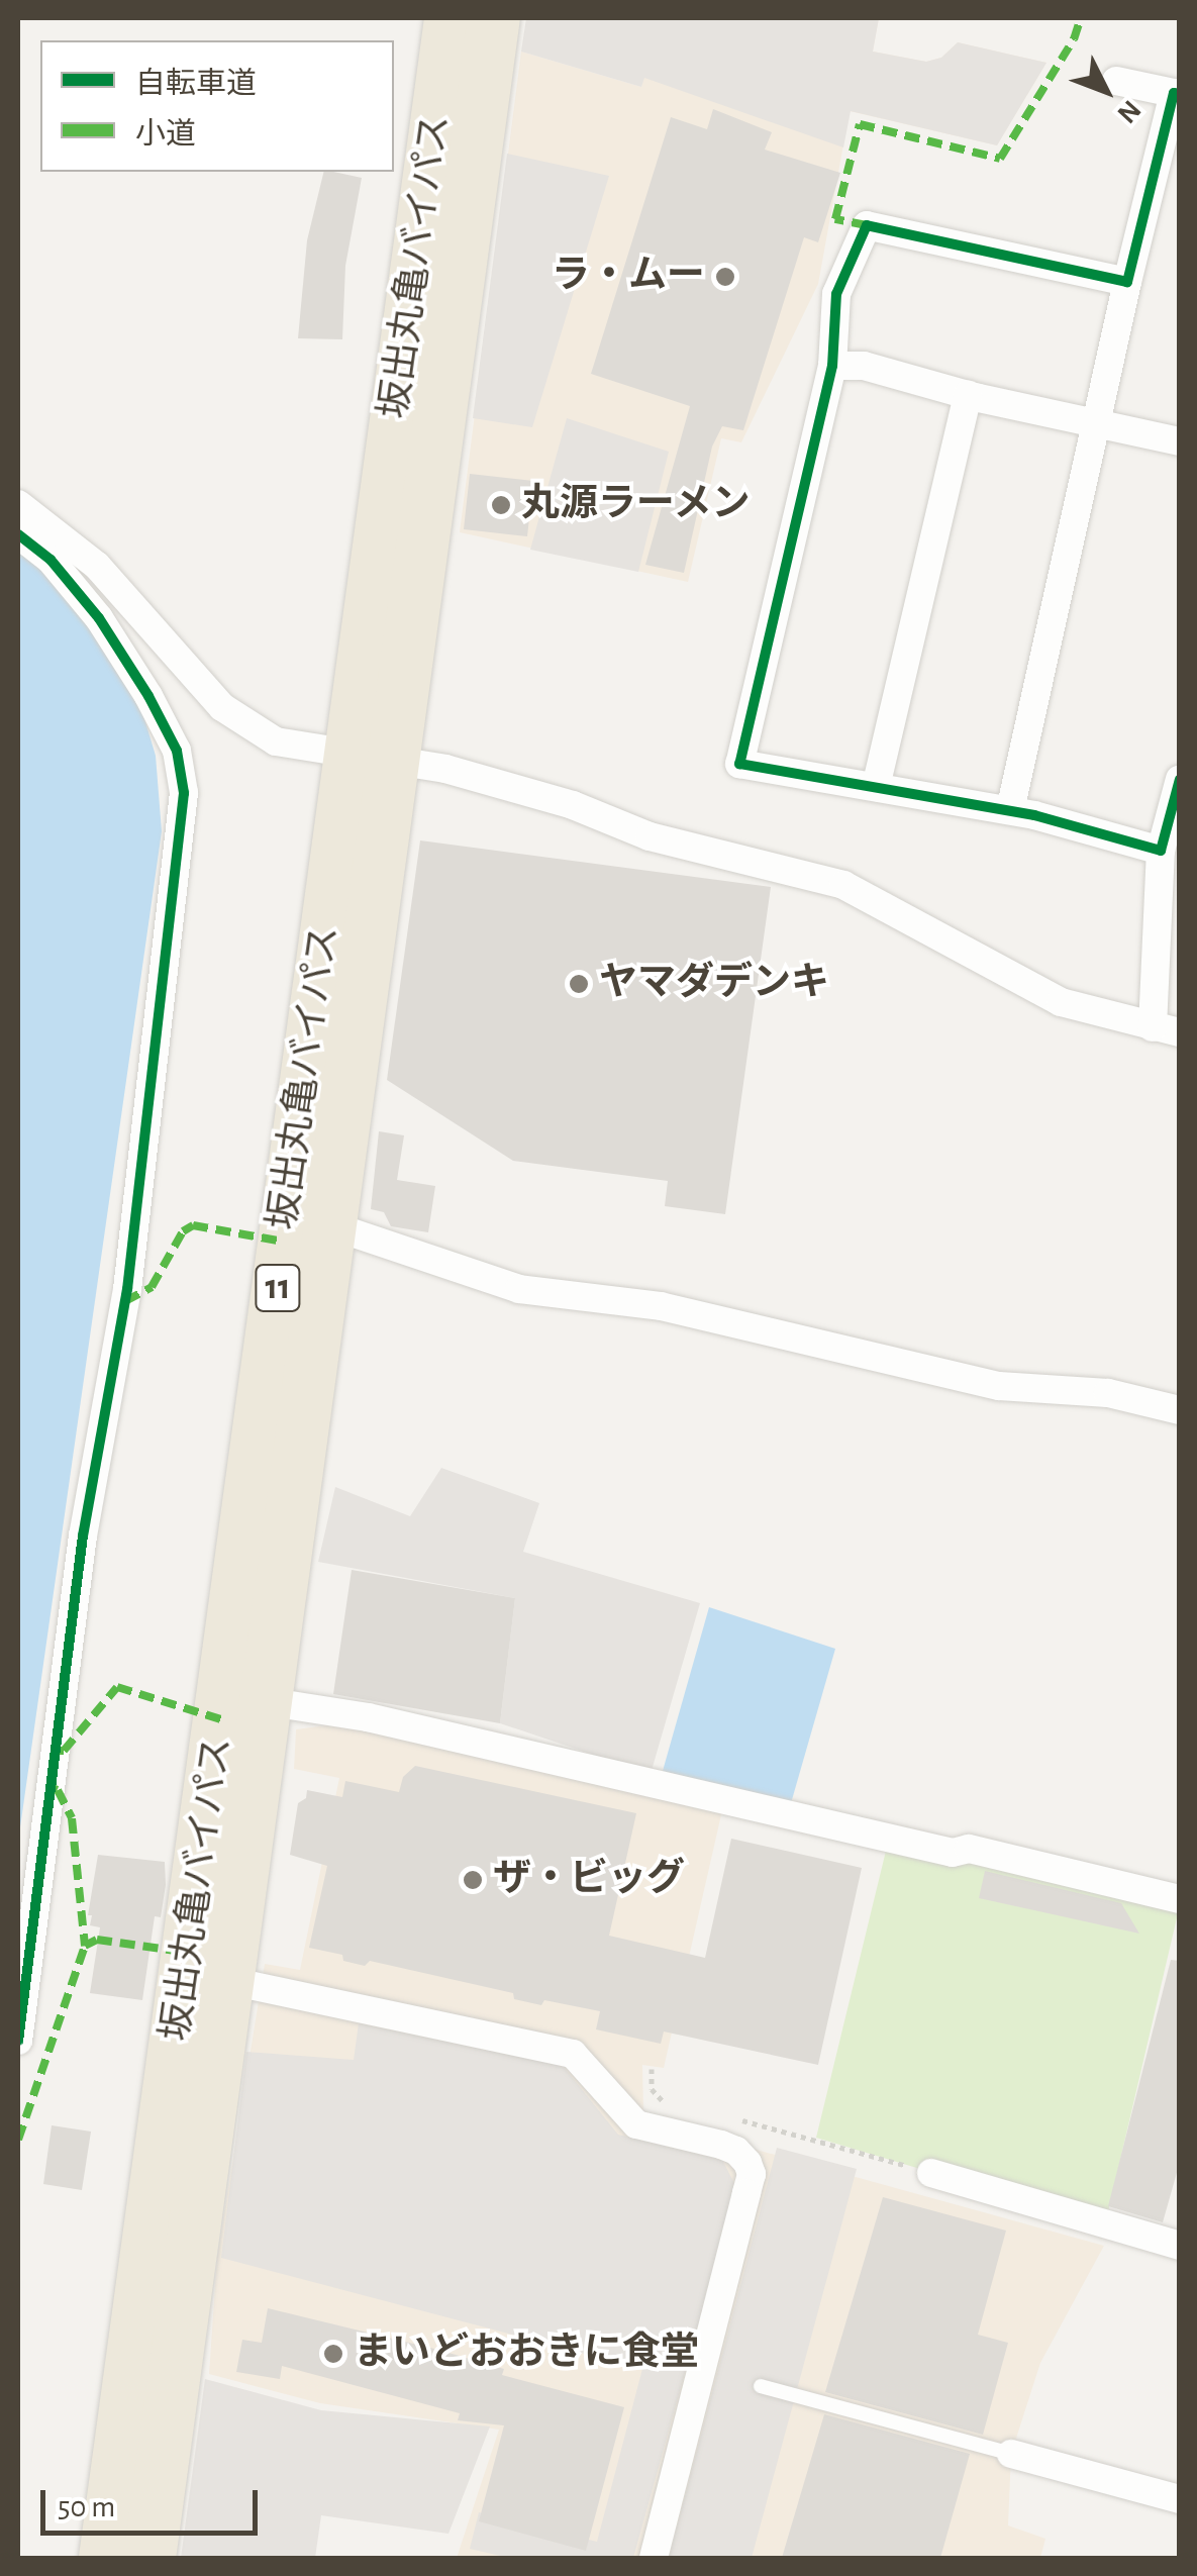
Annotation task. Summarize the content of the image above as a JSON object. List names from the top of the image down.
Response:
{
  "streets": {
    "highway": ["坂出丸亀バイパス", "11"]
  },
  "places": [
    "ラ・ムー",
    "丸源ラーメン",
    "ヤマダデンキ",
    "ザ・ビッグ",
    "まいどおおきに食堂"
  ],
  "legend": ["自転車道", "小道"],
  "scale_bar": "50 m",
  "north": "bottom right"
}
